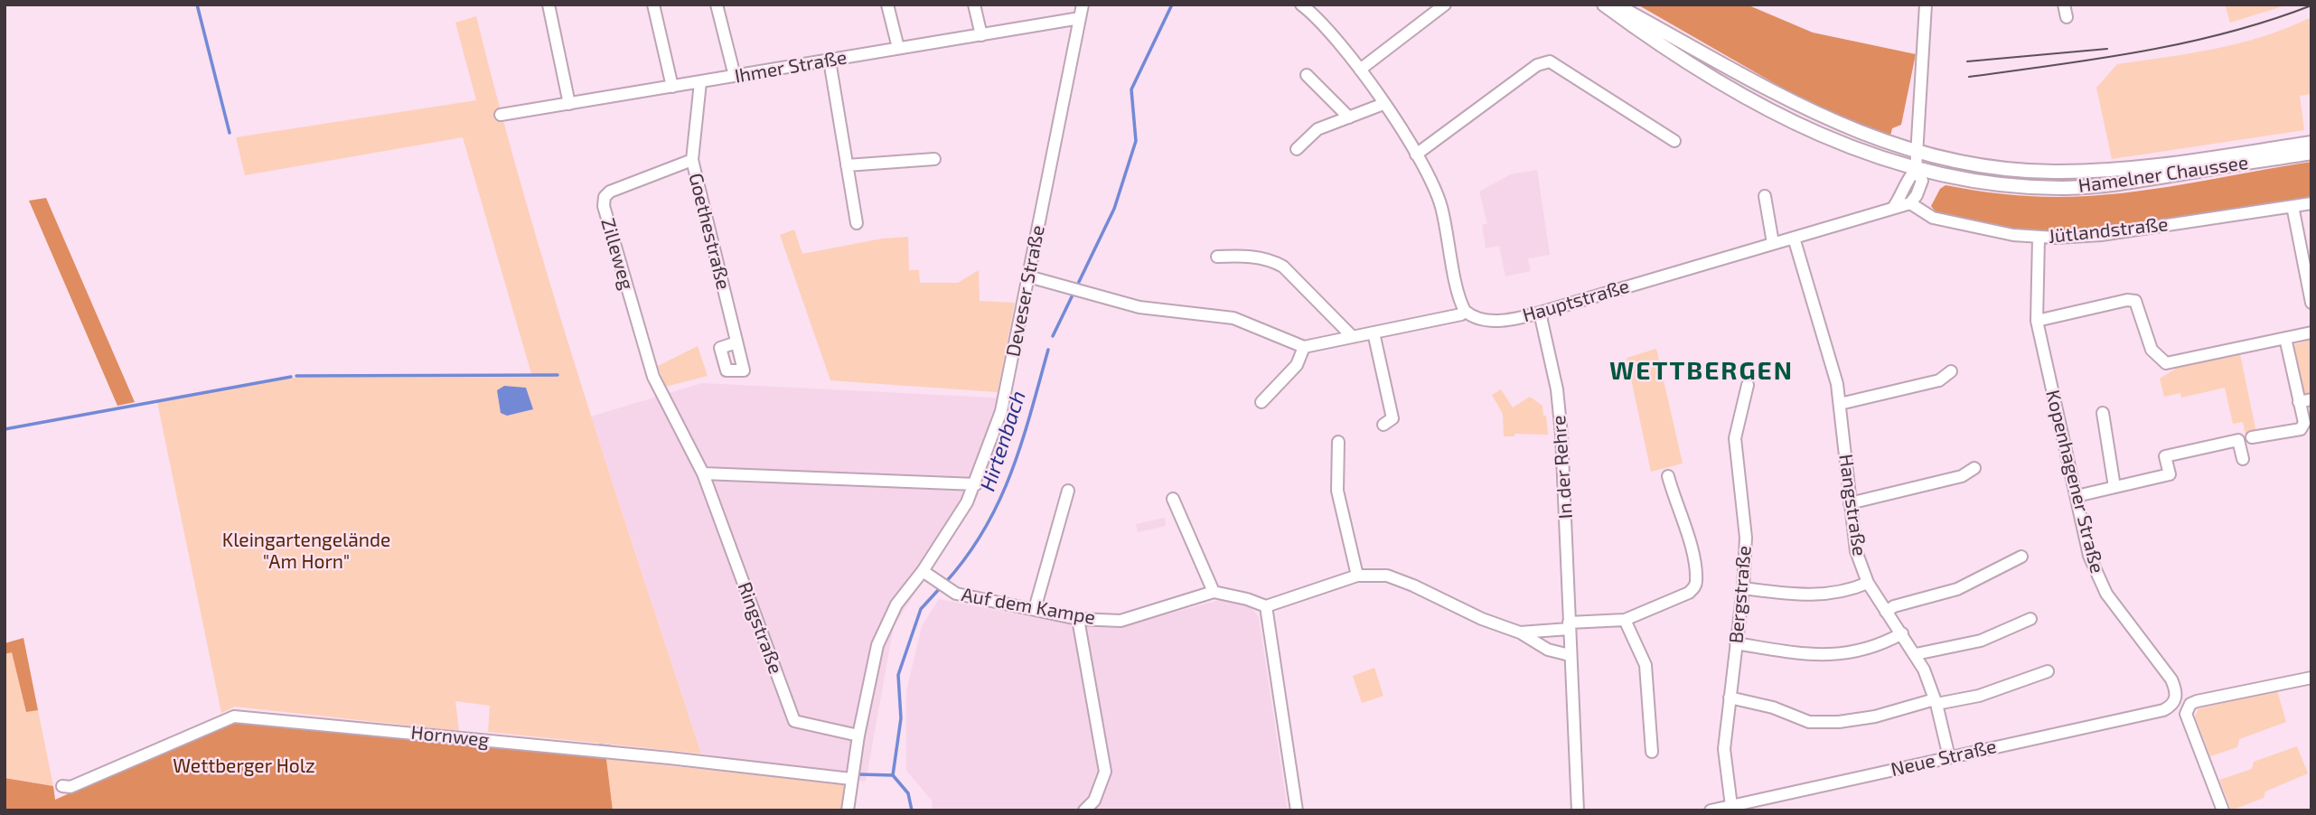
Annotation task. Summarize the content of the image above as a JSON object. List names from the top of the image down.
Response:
{
  "streets": {
    "main road": ["Hamelner Chaussee"],
    "street": [
      "Ihmer Straße",
      "Jütlandstraße",
      "Goethestraße",
      "Zilleweg",
      "Deveser Straße",
      "Hauptstraße",
      "In der Rehre",
      "Kopenhagener Straße",
      "Hangstraße",
      "Bergstraße",
      "Auf dem Kampe",
      "Ringstraße",
      "Hornweg",
      "Neue Straße"
    ]
  },
  "crossings": [
    ["Ihmer Straße", "Goethestraße"],
    ["Ihmer Straße", "Deveser Straße"],
    ["Jütlandstraße", "Hauptstraße"],
    ["Jütlandstraße", "Kopenhagener Straße"],
    ["Goethestraße", "Zilleweg"],
    ["Zilleweg", "Ringstraße"],
    ["Deveser Straße", "Auf dem Kampe"],
    ["Deveser Straße", "Ringstraße"],
    ["Deveser Straße", "Hornweg"],
    ["Hauptstraße", "In der Rehre"],
    ["Hauptstraße", "Hangstraße"],
    ["Kopenhagener Straße", "Neue Straße"],
    ["Hangstraße", "Neue Straße"],
    ["Bergstraße", "Neue Straße"]
  ],
  "districts": ["WETTBERGEN"],
  "water": ["Hirtenbach"],
  "parks": ["Kleingartengelände \"Am Horn\"", "Wettberger Holz"]
}
